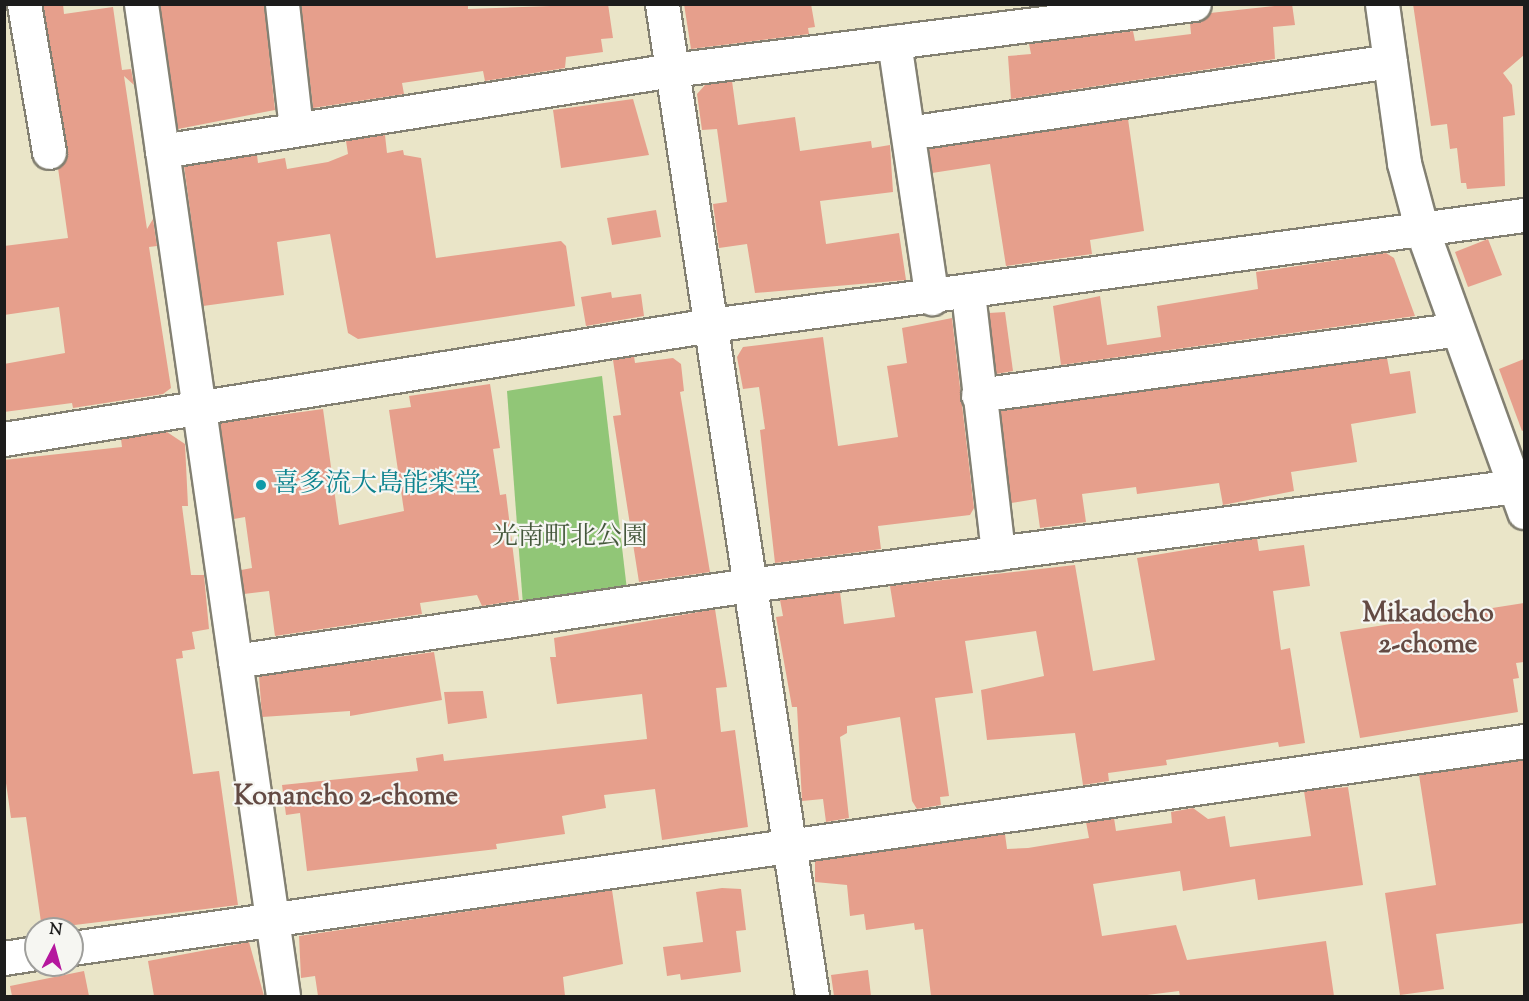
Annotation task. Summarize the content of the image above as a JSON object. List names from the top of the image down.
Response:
{
  "districts": ["Mikadocho 2-chome", "Konancho 2-chome"],
  "parks": ["光南町北公園"],
  "places": ["喜多流大島能楽堂"],
  "north": "top"
}
